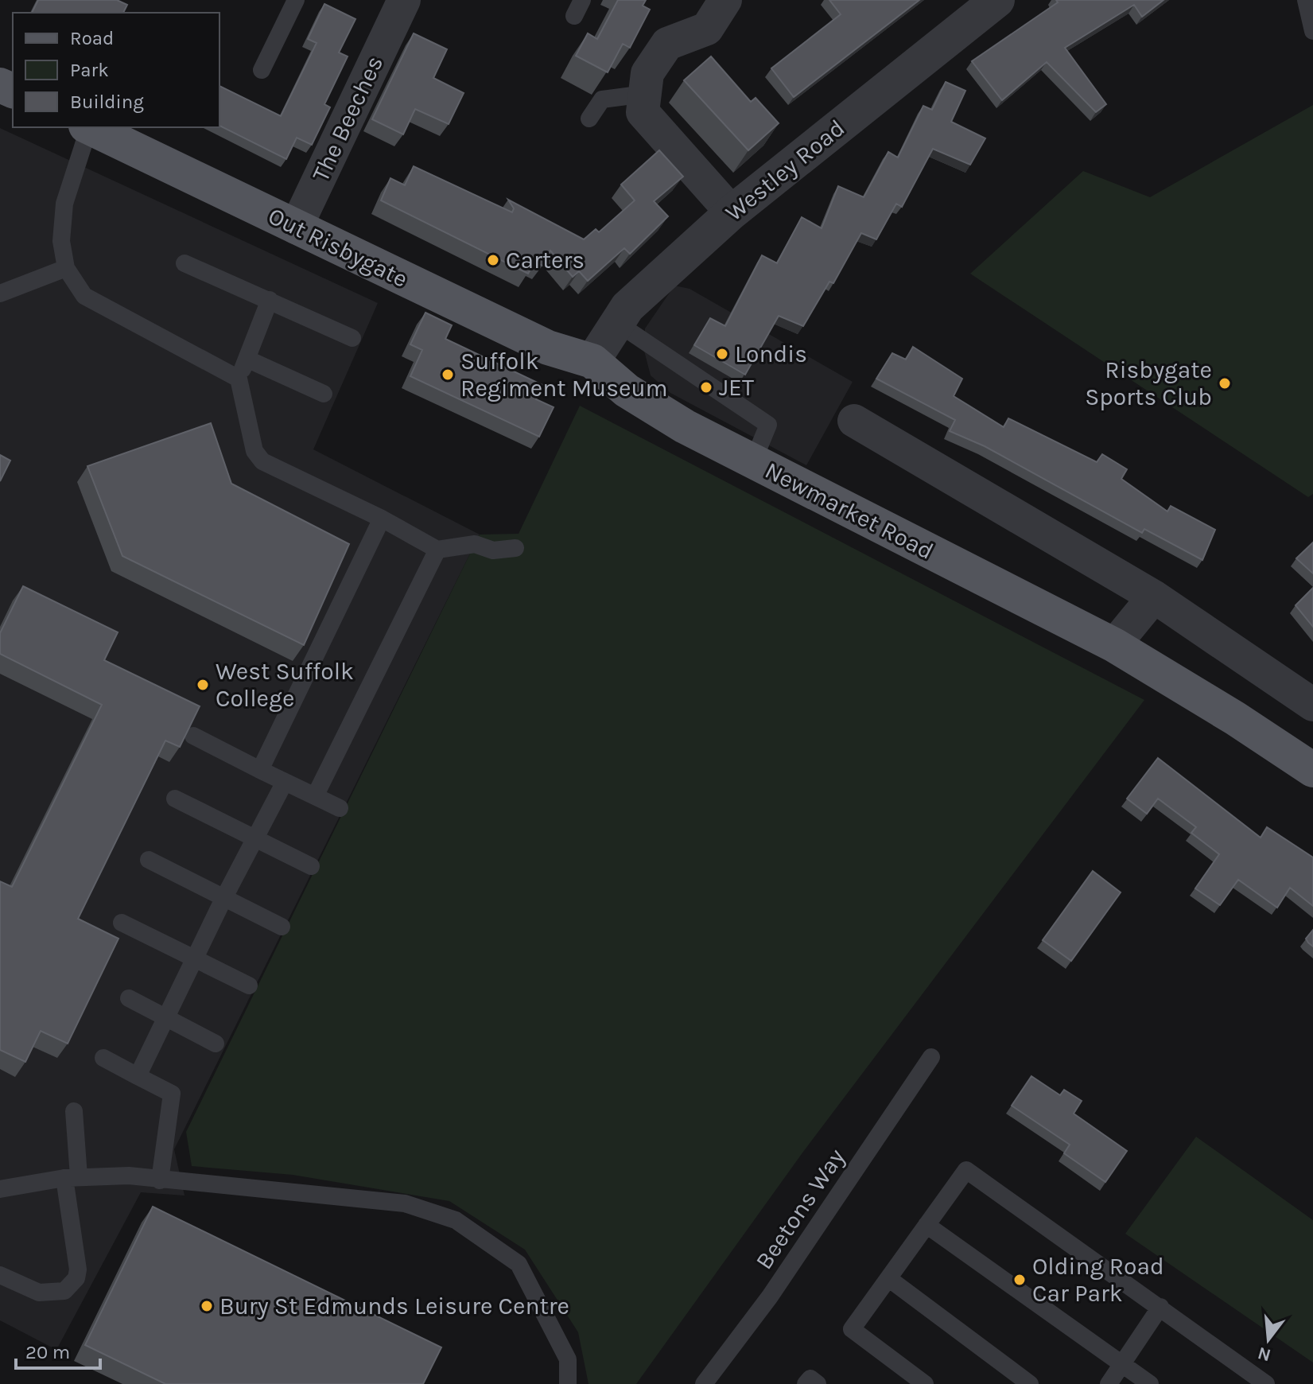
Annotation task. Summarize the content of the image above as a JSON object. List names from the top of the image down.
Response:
{
  "streets": {
    "main road": ["Out Risbygate", "Newmarket Road"],
    "street": ["The Beeches", "Westley Road"],
    "lane": ["Beetons Way"]
  },
  "crossings": [
    ["The Beeches", "Out Risbygate"],
    ["Westley Road", "Out Risbygate"],
    ["Westley Road", "Newmarket Road"],
    ["Out Risbygate", "Newmarket Road"]
  ],
  "places": [
    "Carters",
    "Londis",
    "Suffolk Regiment Museum",
    "Risbygate Sports Club",
    "JET",
    "West Suffolk College",
    "Olding Road Car Park",
    "Bury St Edmunds Leisure Centre"
  ],
  "legend": ["Road", "Park", "Building"],
  "scale_bar": "20 m",
  "north": "bottom"
}
